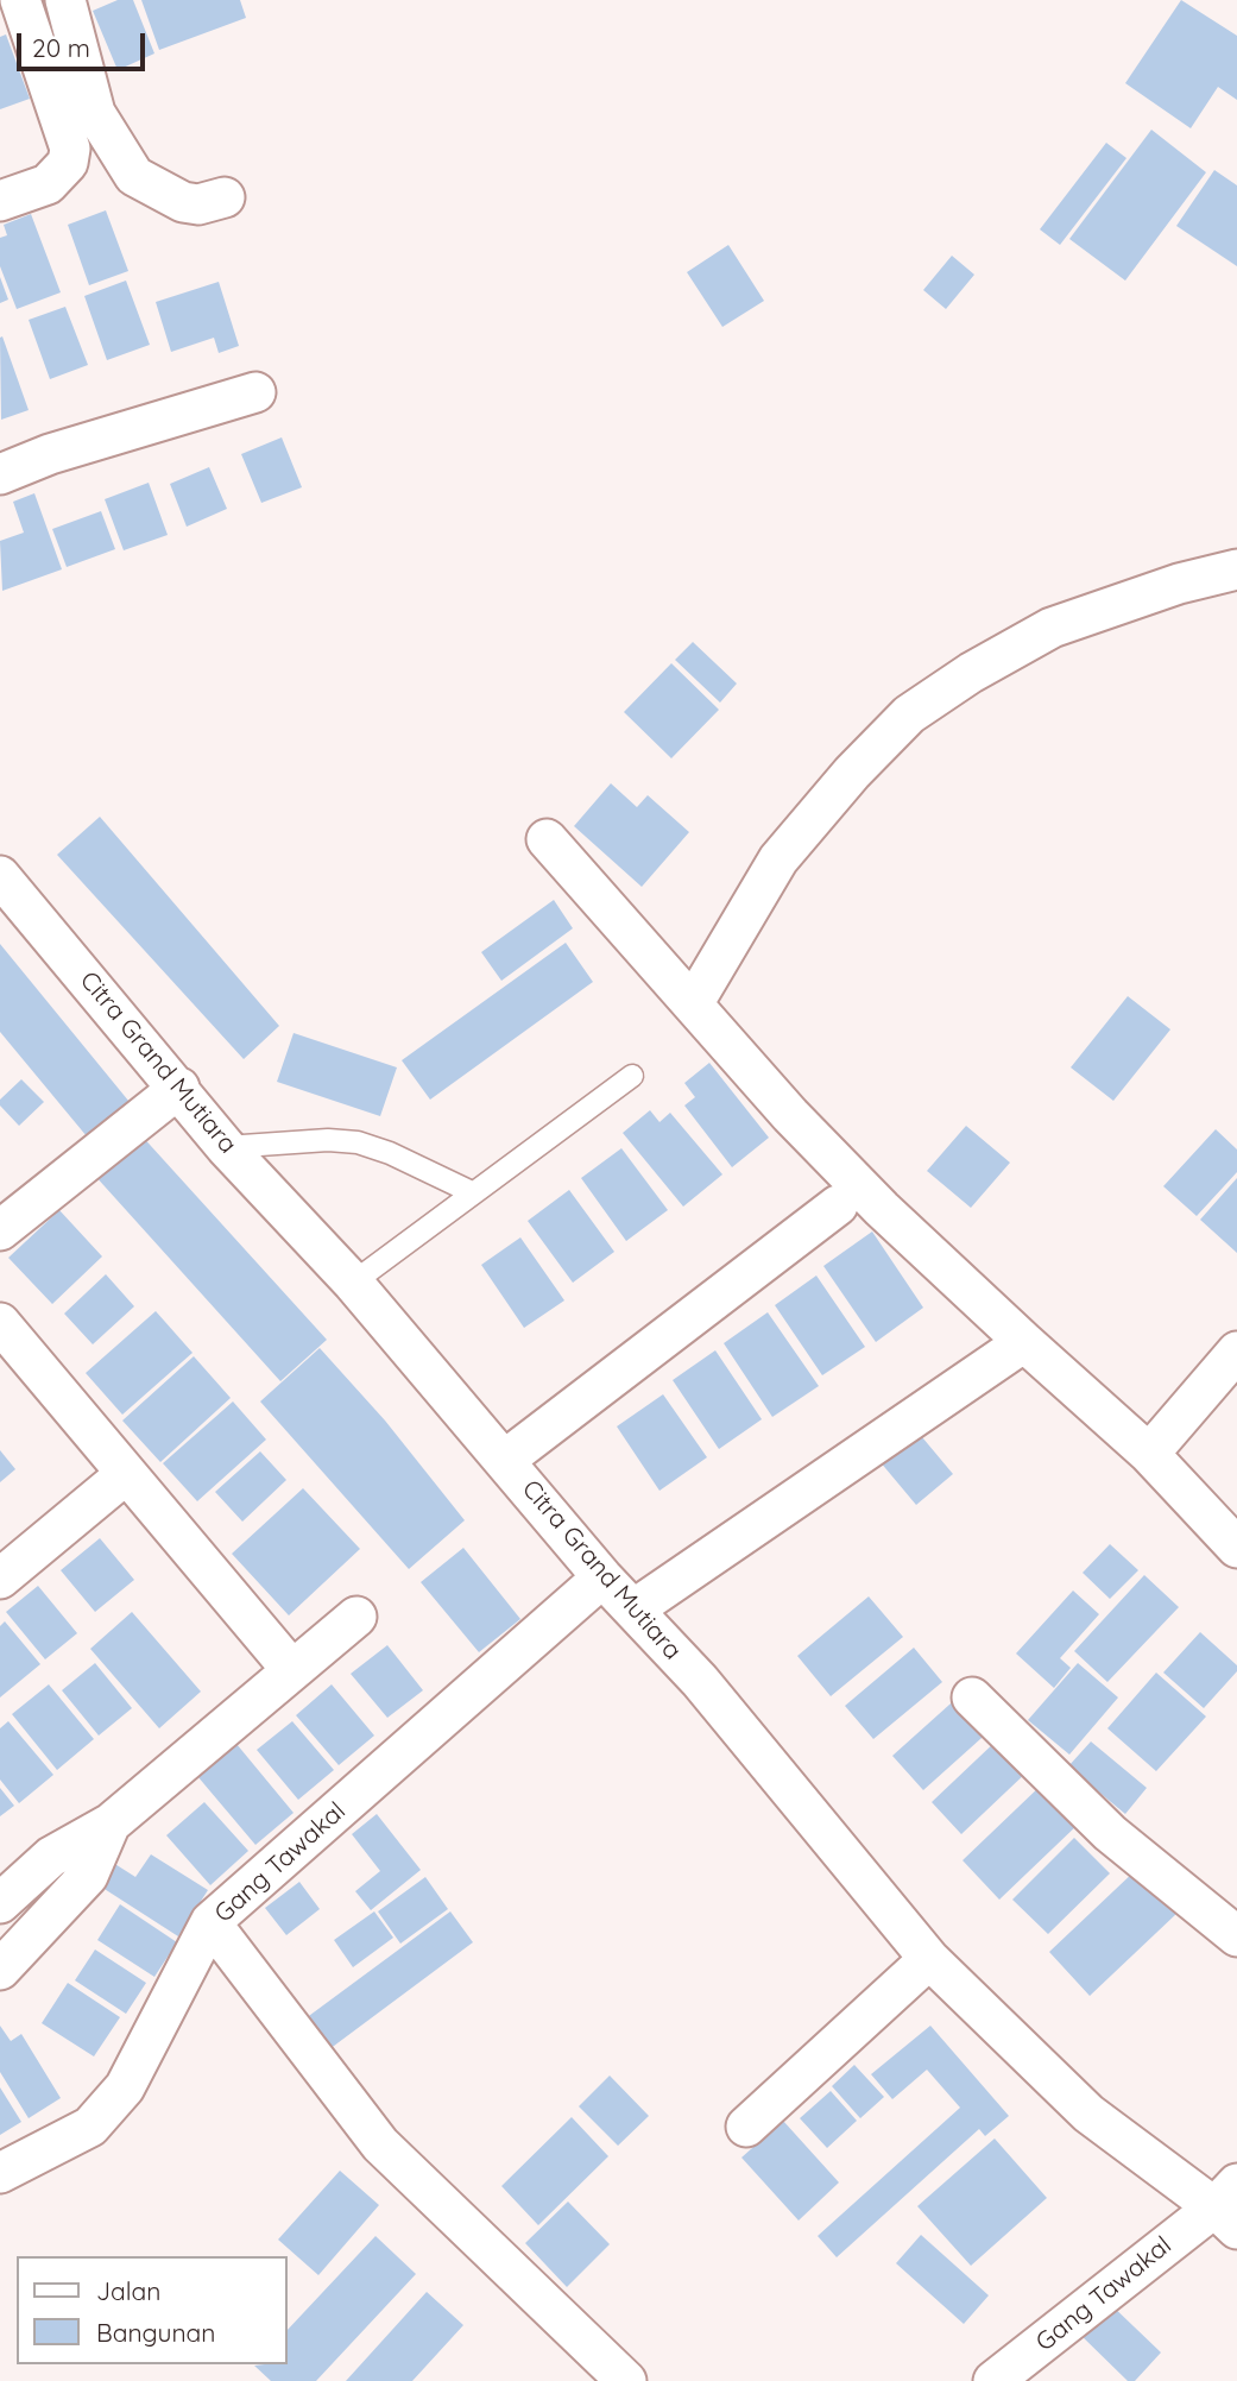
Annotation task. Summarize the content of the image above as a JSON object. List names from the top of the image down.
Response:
{
  "streets": {
    "street": ["Citra Grand Mutiara", "Gang Tawakal"]
  },
  "crossings": [
    ["Citra Grand Mutiara", "Gang Tawakal"]
  ],
  "legend": ["Jalan", "Bangunan"],
  "scale_bar": "20 m"
}
